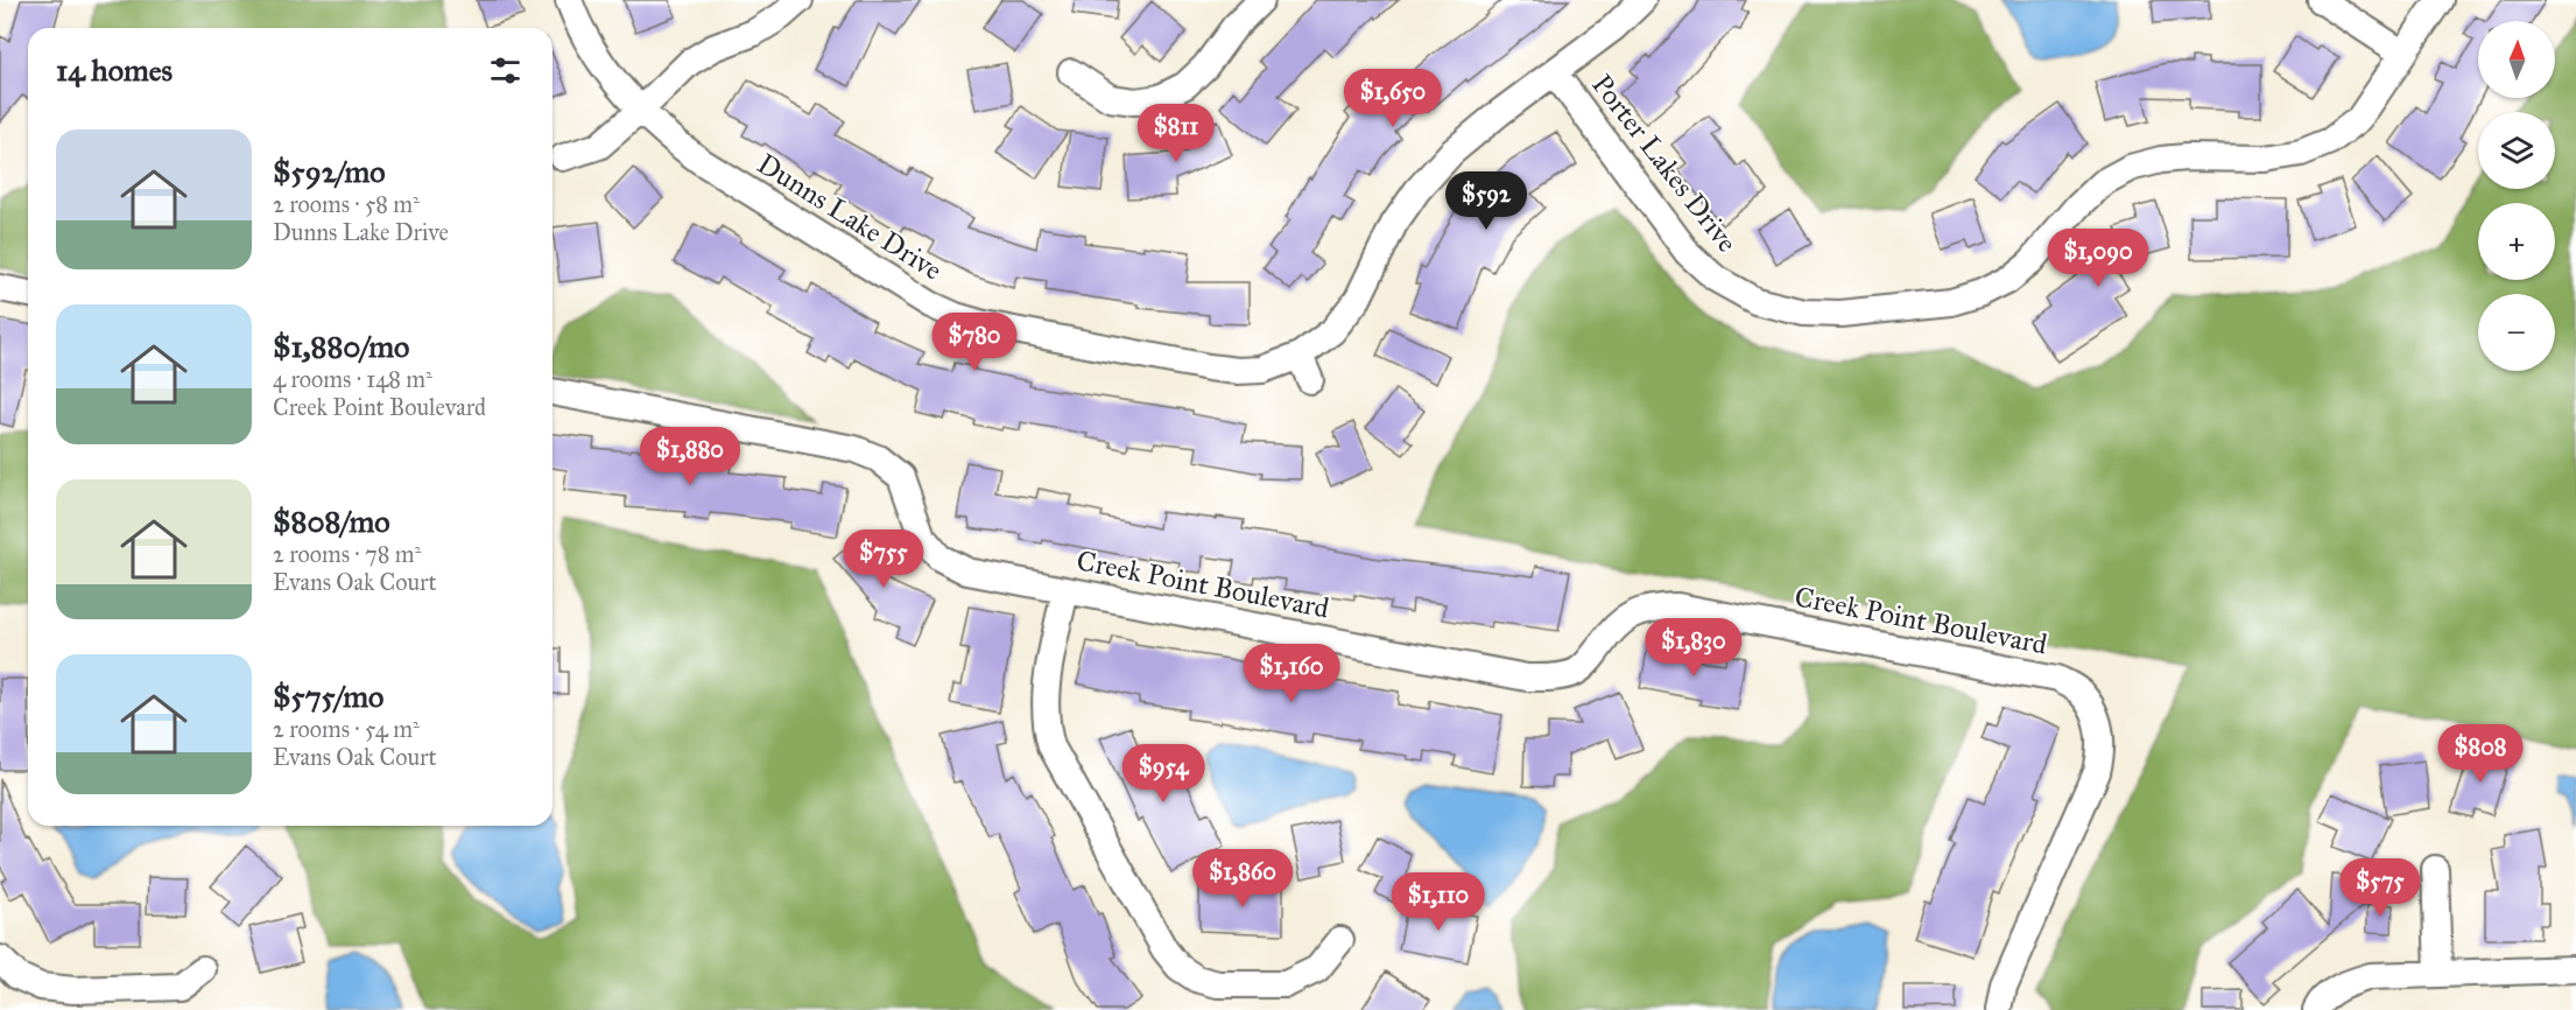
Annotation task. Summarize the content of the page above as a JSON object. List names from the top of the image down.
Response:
{
  "streets": {
    "street": ["Porter Lakes Drive", "Dunns Lake Drive", "Creek Point Boulevard"]
  },
  "crossings": [
    ["Porter Lakes Drive", "Dunns Lake Drive"]
  ],
  "north": "top",
  "page": {
    "map_buttons": ["+", "−"],
    "heading": "14 homes",
    "price": [
      "$1,650",
      "$811",
      "$592",
      "$1,090",
      "$780",
      "$1,880",
      "$755",
      "$1,830",
      "$1,160",
      "$808",
      "$954",
      "$1,860",
      "$575",
      "$1,110"
    ],
    "list": [
      {
        "name": "$592/mo",
        "note": "2 rooms · 58 m² · Dunns Lake Drive"
      },
      {
        "name": "$1,880/mo",
        "note": "4 rooms · 148 m² · Creek Point Boulevard"
      },
      {
        "name": "$808/mo",
        "note": "2 rooms · 78 m² · Evans Oak Court"
      },
      {
        "name": "$575/mo",
        "note": "2 rooms · 54 m² · Evans Oak Court"
      }
    ]
  }
}
